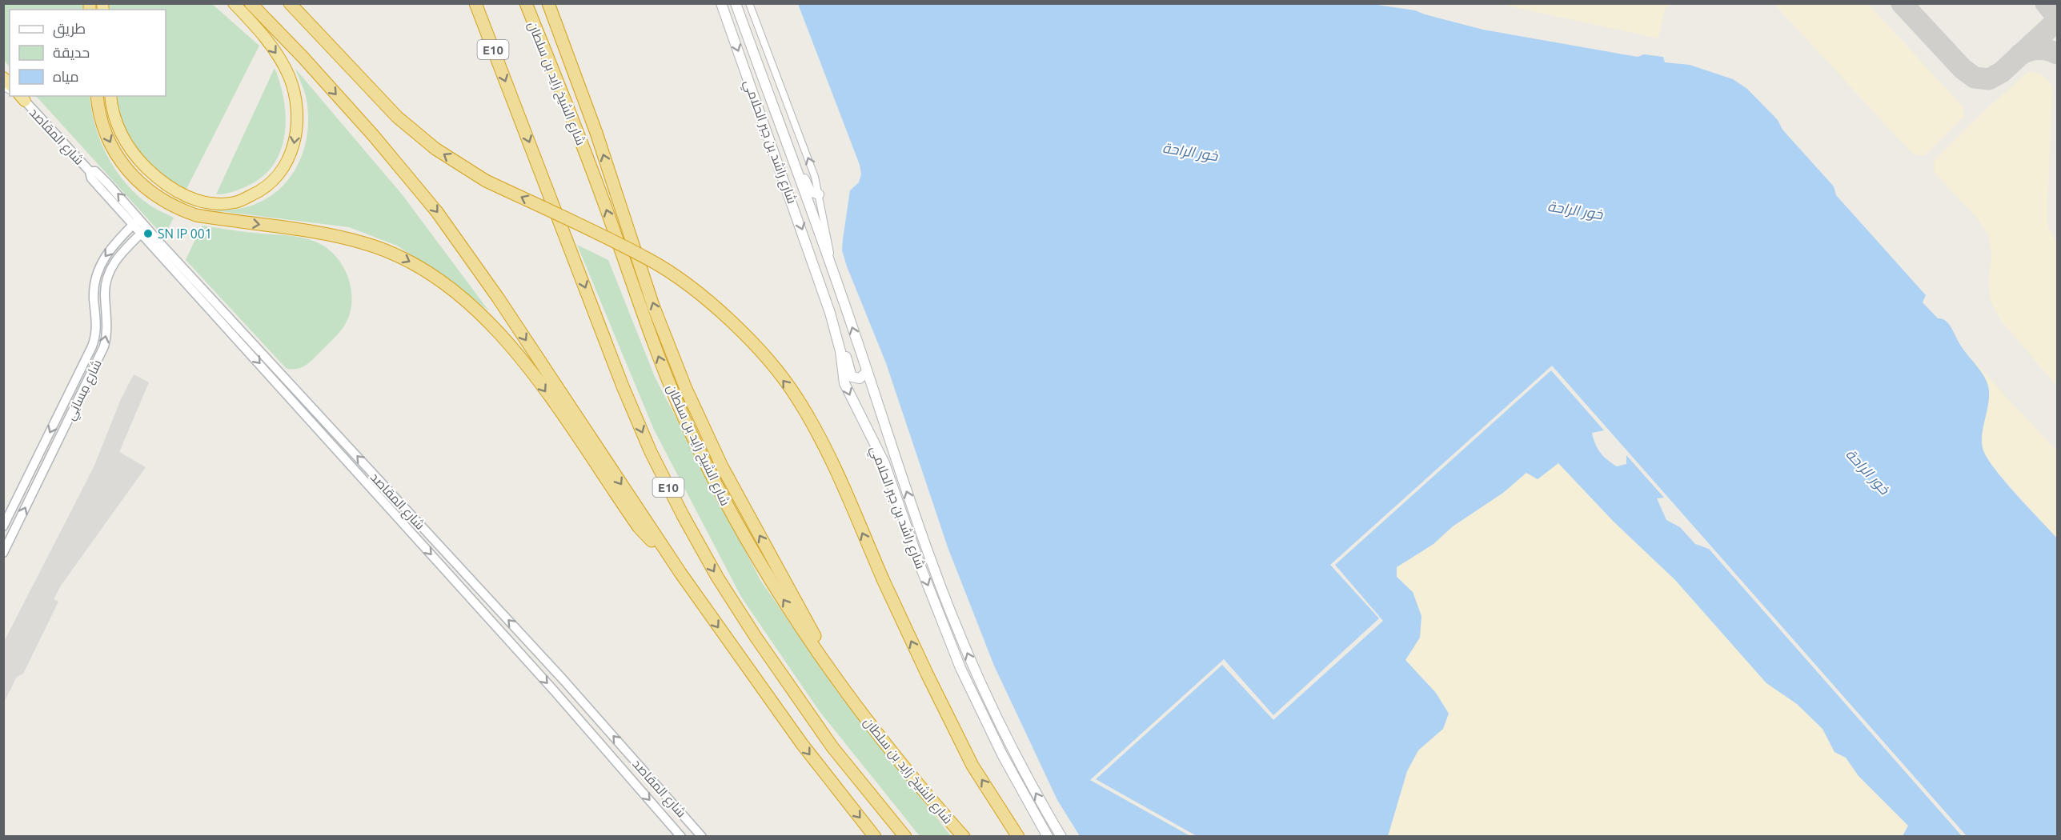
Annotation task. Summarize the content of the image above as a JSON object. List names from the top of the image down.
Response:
{
  "streets": {
    "highway": ["E10", "شارع الشيخ زايد بن سلطان"],
    "main road": ["شارع راشد بن جبر الحلامي"],
    "street": ["شارع المقاصد", "شارع مِسانِي"]
  },
  "crossings": [
    ["شارع المقاصد", "شارع مِسانِي"]
  ],
  "water": ["خور الراحة"],
  "places": ["SN IP 001"],
  "legend": ["طريق", "حديقة", "مياه"]
}
